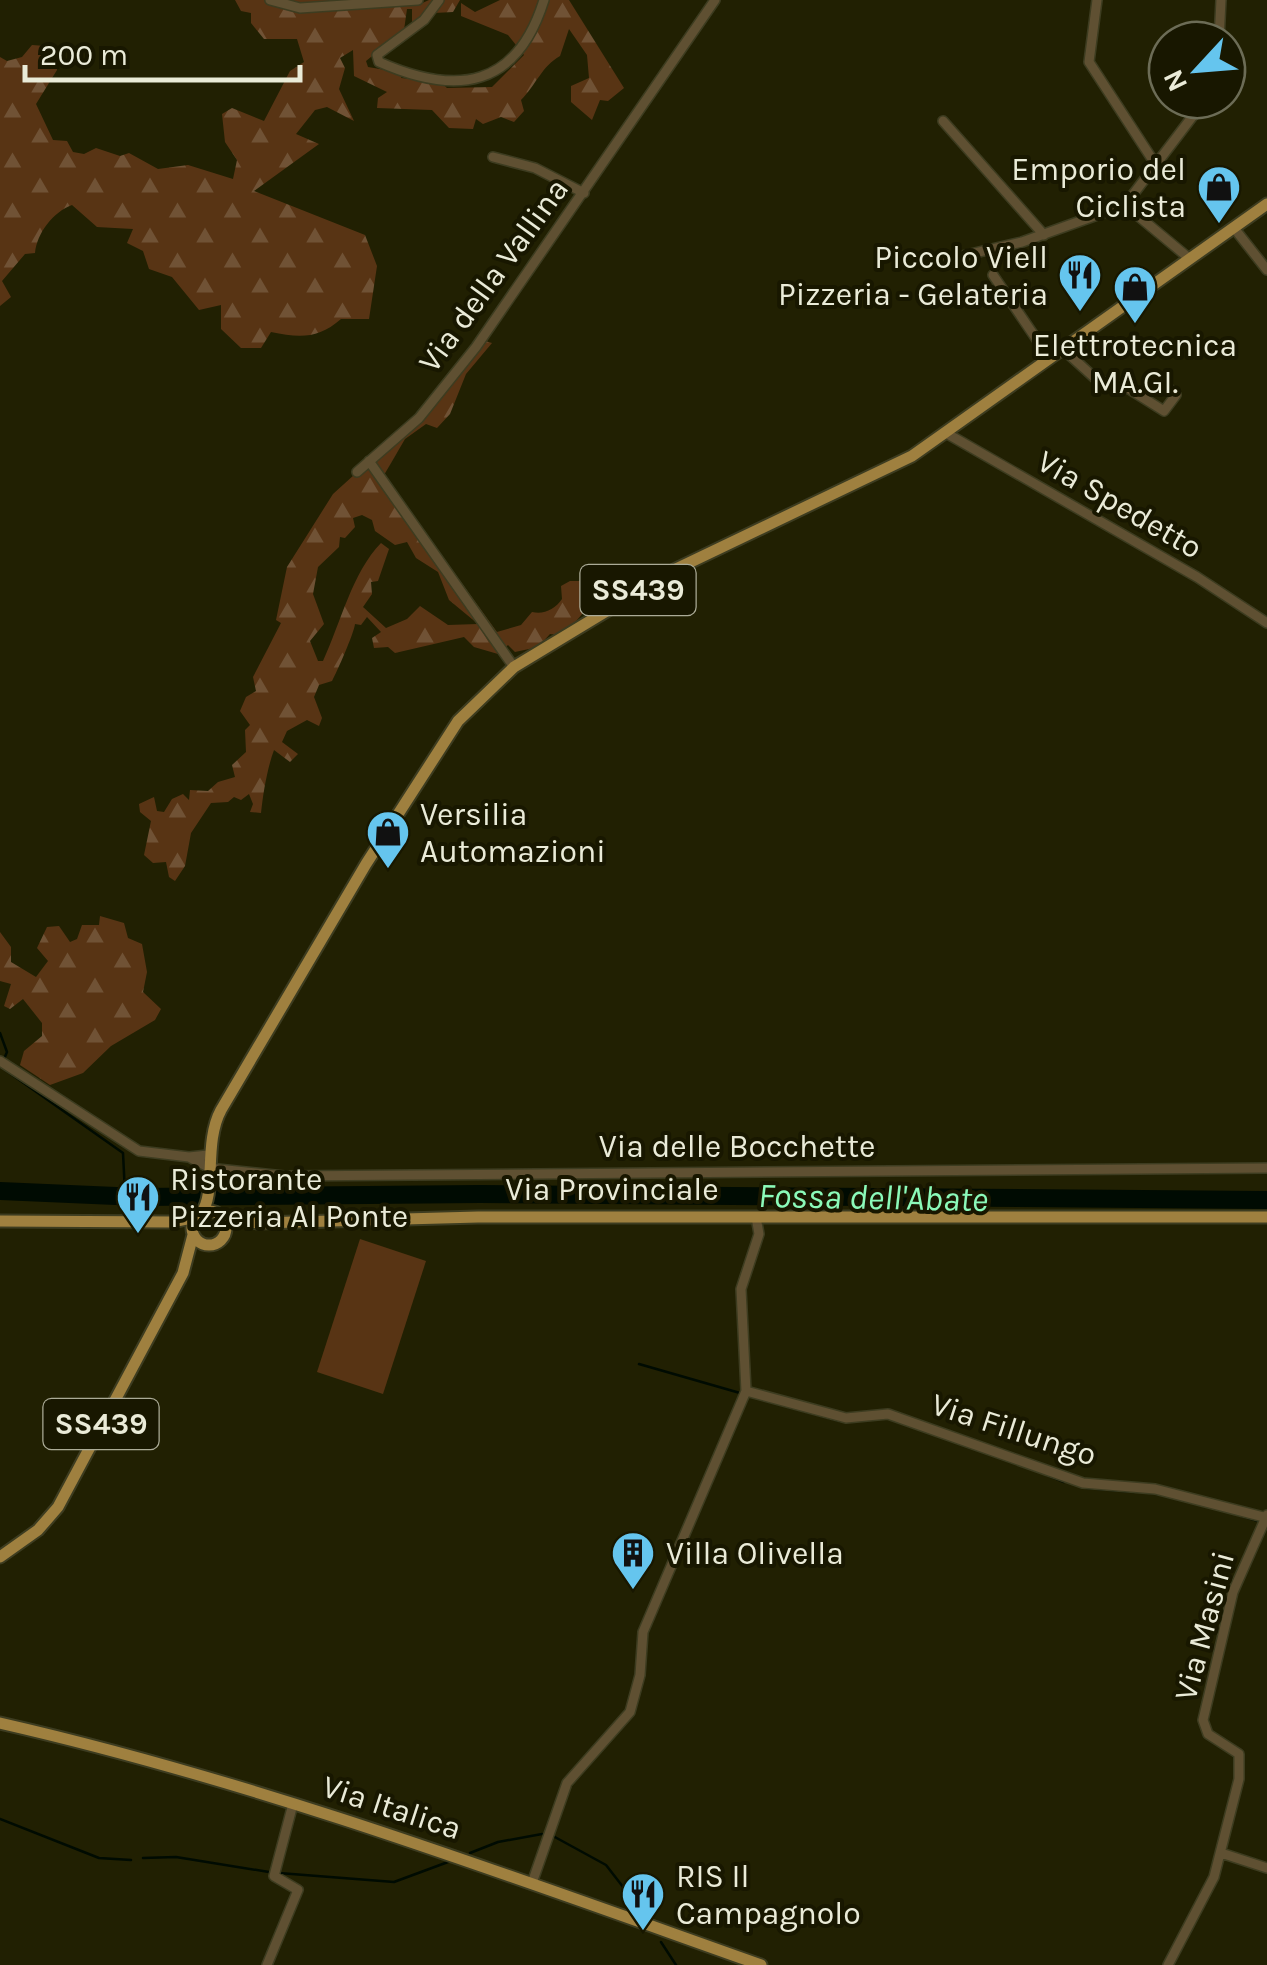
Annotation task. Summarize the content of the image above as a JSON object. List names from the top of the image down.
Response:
{
  "streets": {
    "main road": ["SS439", "Via Provinciale", "Via Italica"],
    "street": [
      "Via della Vallina",
      "Via Spedetto",
      "Via delle Bocchette",
      "Via Fillungo",
      "Via Masini"
    ]
  },
  "crossings": [
    ["Via Spedetto", "SS439"],
    ["SS439", "Via delle Bocchette"],
    ["SS439", "Via Provinciale"],
    ["Via Fillungo", "Via Masini"]
  ],
  "water": ["Fossa dell'Abate"],
  "places": {
    "shop": ["Emporio del Ciclista", "Elettrotecnica MA.GI.", "Versilia Automazioni"],
    "restaurant": ["Piccolo Viell Pizzeria - Gelateria", "Ristorante Pizzeria Al Ponte", "RIS Il Campagnolo"],
    "building": ["Villa Olivella"]
  },
  "scale_bar": "200 m",
  "north": "bottom left"
}
